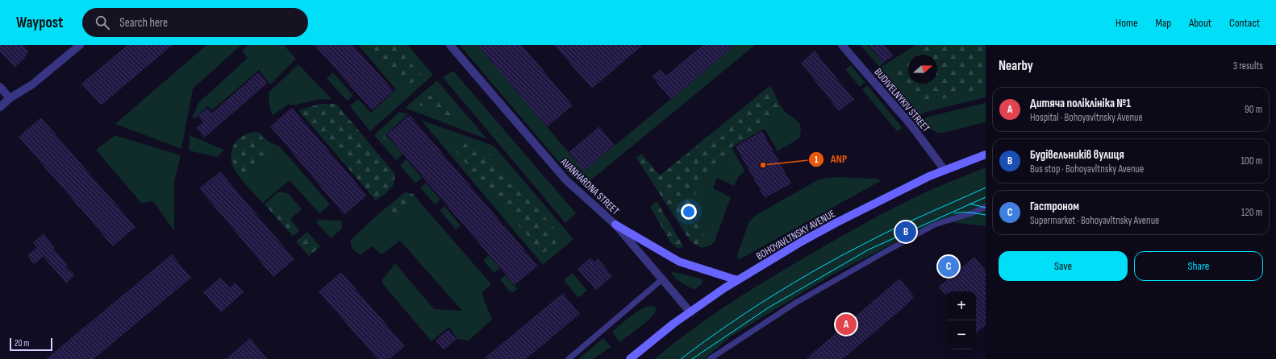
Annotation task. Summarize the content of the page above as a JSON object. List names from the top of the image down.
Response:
{
  "streets": {
    "main road": ["BOHOYAVLTNSKY AVENUE"],
    "street": ["BUDIVELNYKIV STREET", "AVANHARDNA STREET"]
  },
  "crossings": [
    ["BUDIVELNYKIV STREET", "BOHOYAVLTNSKY AVENUE"],
    ["AVANHARDNA STREET", "BOHOYAVLTNSKY AVENUE"]
  ],
  "places": ["ANP"],
  "scale_bar": "20 m",
  "north": "right",
  "page": {
    "header": "Waypost",
    "search": "Search here",
    "nav": [
      "Home",
      "Map",
      "About",
      "Contact"
    ],
    "heading": ["Nearby", "3 results"],
    "list": [
      {
        "mark": "A",
        "name": "Дитяча поліклініка №1",
        "note": "Hospital · Bohoyavltnsky Avenue",
        "value": "90 m"
      },
      {
        "mark": "B",
        "name": "Будівельників вулиця",
        "note": "Bus stop · Bohoyavltnsky Avenue",
        "value": "100 m"
      },
      {
        "mark": "C",
        "name": "Гастроном",
        "note": "Supermarket · Bohoyavltnsky Avenue",
        "value": "120 m"
      }
    ],
    "pins": ["B", "C", "A"],
    "buttons": ["Save", "Share"],
    "map_buttons": ["+", "−"],
    "scale": "20 m"
  }
}
